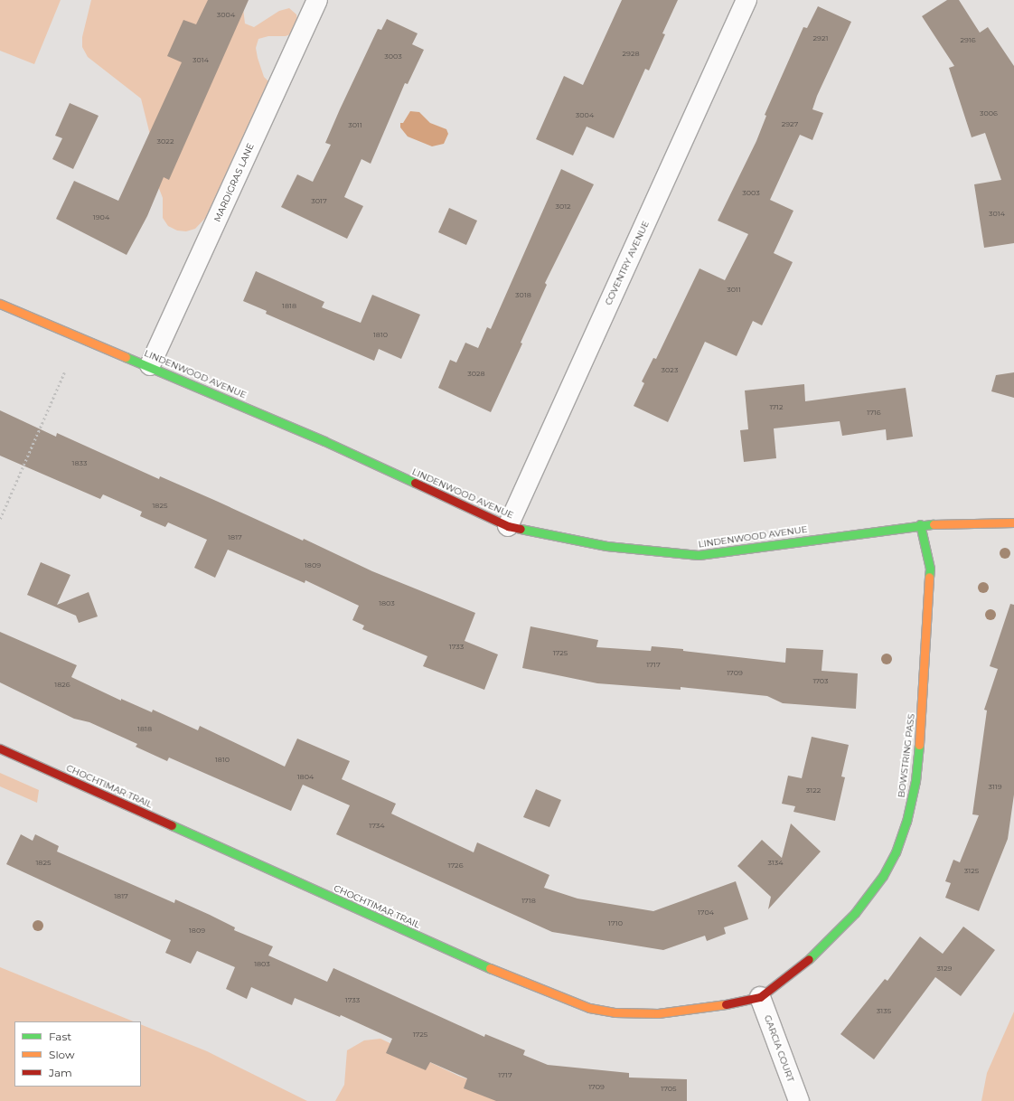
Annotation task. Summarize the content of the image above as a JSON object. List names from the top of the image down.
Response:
{
  "streets": {
    "street": [
      "MARDIGRAS LANE",
      "COVENTRY AVENUE",
      "LINDENWOOD AVENUE",
      "BOWSTRING PASS",
      "CHOCHTIMAR TRAIL",
      "GARCIA COURT"
    ]
  },
  "crossings": [
    ["MARDIGRAS LANE", "LINDENWOOD AVENUE"],
    ["COVENTRY AVENUE", "LINDENWOOD AVENUE"],
    ["LINDENWOOD AVENUE", "BOWSTRING PASS"],
    ["BOWSTRING PASS", "CHOCHTIMAR TRAIL"],
    ["BOWSTRING PASS", "GARCIA COURT"],
    ["CHOCHTIMAR TRAIL", "GARCIA COURT"]
  ],
  "house_numbers": [
    "3004",
    "2921",
    "2916",
    "2928",
    "3003",
    "3014",
    "3006",
    "3004",
    "2927",
    "3011",
    "3022",
    "3003",
    "3017",
    "3012",
    "3014",
    "1904",
    "3011",
    "3018",
    "1818",
    "1810",
    "3023",
    "3028",
    "1712",
    "1716",
    "1833",
    "1825",
    "1817",
    "1809",
    "1803",
    "1733",
    "1725",
    "1717",
    "1709",
    "1703",
    "1826",
    "1818",
    "1810",
    "1804",
    "3119",
    "3122",
    "1734",
    "1825",
    "3134",
    "1726",
    "3125",
    "1817",
    "1718",
    "1704",
    "1710",
    "1809",
    "1803",
    "3129",
    "1733",
    "3135",
    "1725",
    "1717",
    "1709",
    "1705"
  ],
  "legend": ["Fast", "Slow", "Jam"]
}
